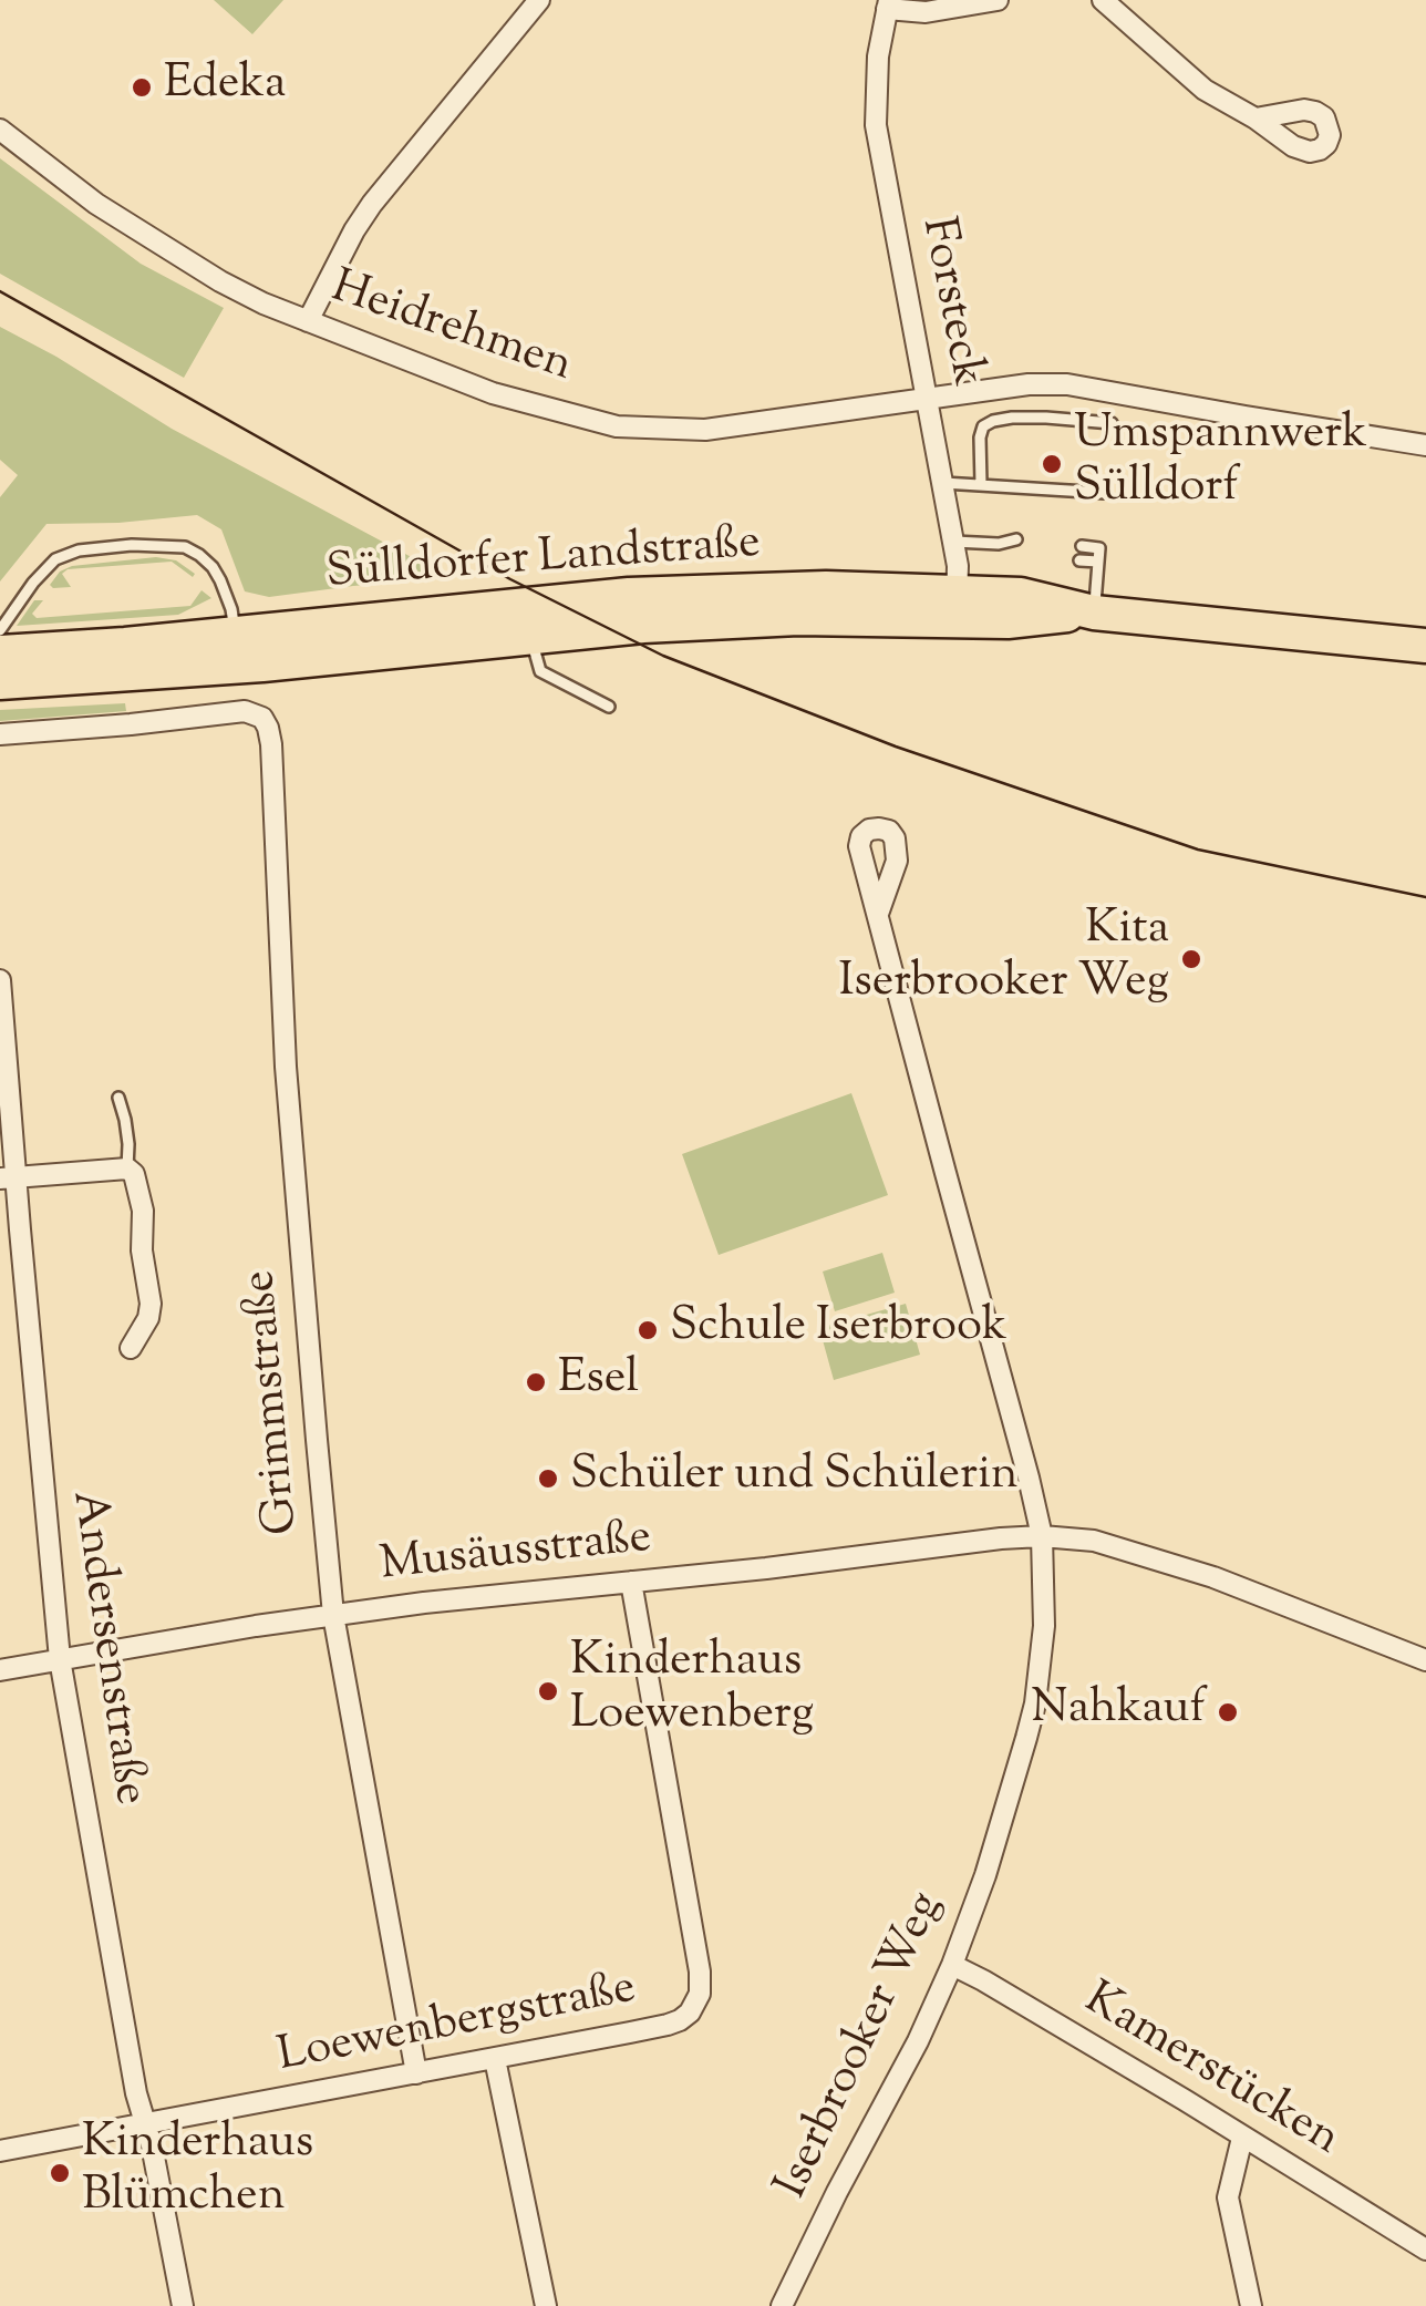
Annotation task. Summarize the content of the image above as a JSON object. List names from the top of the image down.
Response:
{
  "streets": {
    "main road": ["Sülldorfer Landstraße"],
    "street": [
      "Forsteck",
      "Heidrehmen",
      "Grimmstraße",
      "Musäusstraße",
      "Andersenstraße",
      "Loewenbergstraße",
      "Iserbrooker Weg",
      "Kamerstücken"
    ]
  },
  "crossings": [
    ["Forsteck", "Heidrehmen"],
    ["Forsteck", "Sülldorfer Landstraße"],
    ["Grimmstraße", "Musäusstraße"],
    ["Grimmstraße", "Loewenbergstraße"],
    ["Musäusstraße", "Andersenstraße"],
    ["Musäusstraße", "Loewenbergstraße"],
    ["Musäusstraße", "Iserbrooker Weg"],
    ["Andersenstraße", "Loewenbergstraße"],
    ["Iserbrooker Weg", "Kamerstücken"]
  ],
  "places": [
    "Edeka",
    "Umspannwerk Sülldorf",
    "Kita Iserbrooker Weg",
    "Schule Iserbrook",
    "Esel",
    "Schüler und Schülerin",
    "Kinderhaus Loewenberg",
    "Nahkauf",
    "Kinderhaus Blümchen"
  ]
}
